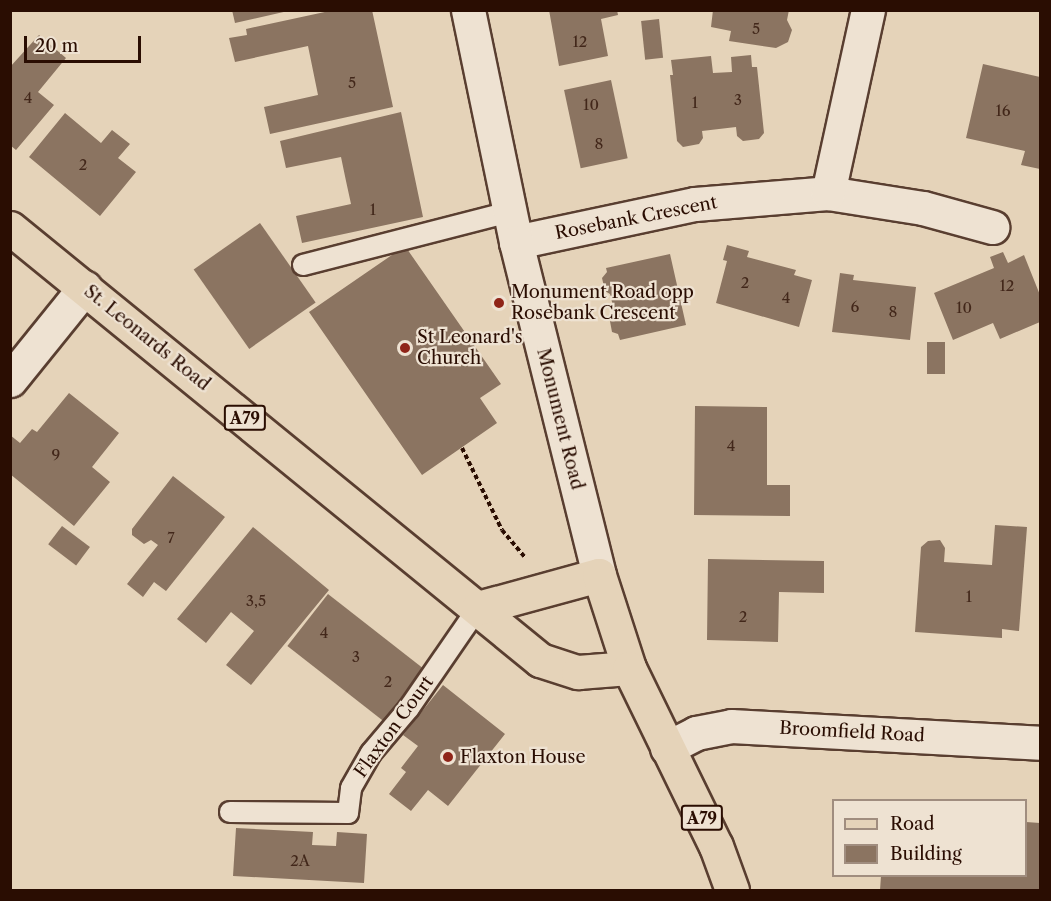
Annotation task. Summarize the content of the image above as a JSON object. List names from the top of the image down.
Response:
{
  "streets": {
    "main road": ["St. Leonards Road", "A79", "Monument Road"],
    "street": ["Rosebank Crescent", "Broomfield Road"],
    "lane": ["Flaxton Court"]
  },
  "crossings": [
    ["Rosebank Crescent", "Monument Road"],
    ["St. Leonards Road", "Monument Road"],
    ["St. Leonards Road", "Flaxton Court"],
    ["A79", "Monument Road"],
    ["A79", "Broomfield Road"],
    ["Monument Road", "Broomfield Road"]
  ],
  "places": ["Monument Road opp Rosebank Crescent", "St Leonard's Church", "Flaxton House"],
  "house_numbers": [
    "5",
    "12",
    "5",
    "4",
    "3",
    "1",
    "10",
    "16",
    "8",
    "2",
    "1",
    "2",
    "12",
    "4",
    "6",
    "10",
    "8",
    "4",
    "9",
    "7",
    "1",
    "3,5",
    "2",
    "4",
    "3",
    "2",
    "2A"
  ],
  "legend": ["Road", "Building"],
  "scale_bar": "20 m"
}
